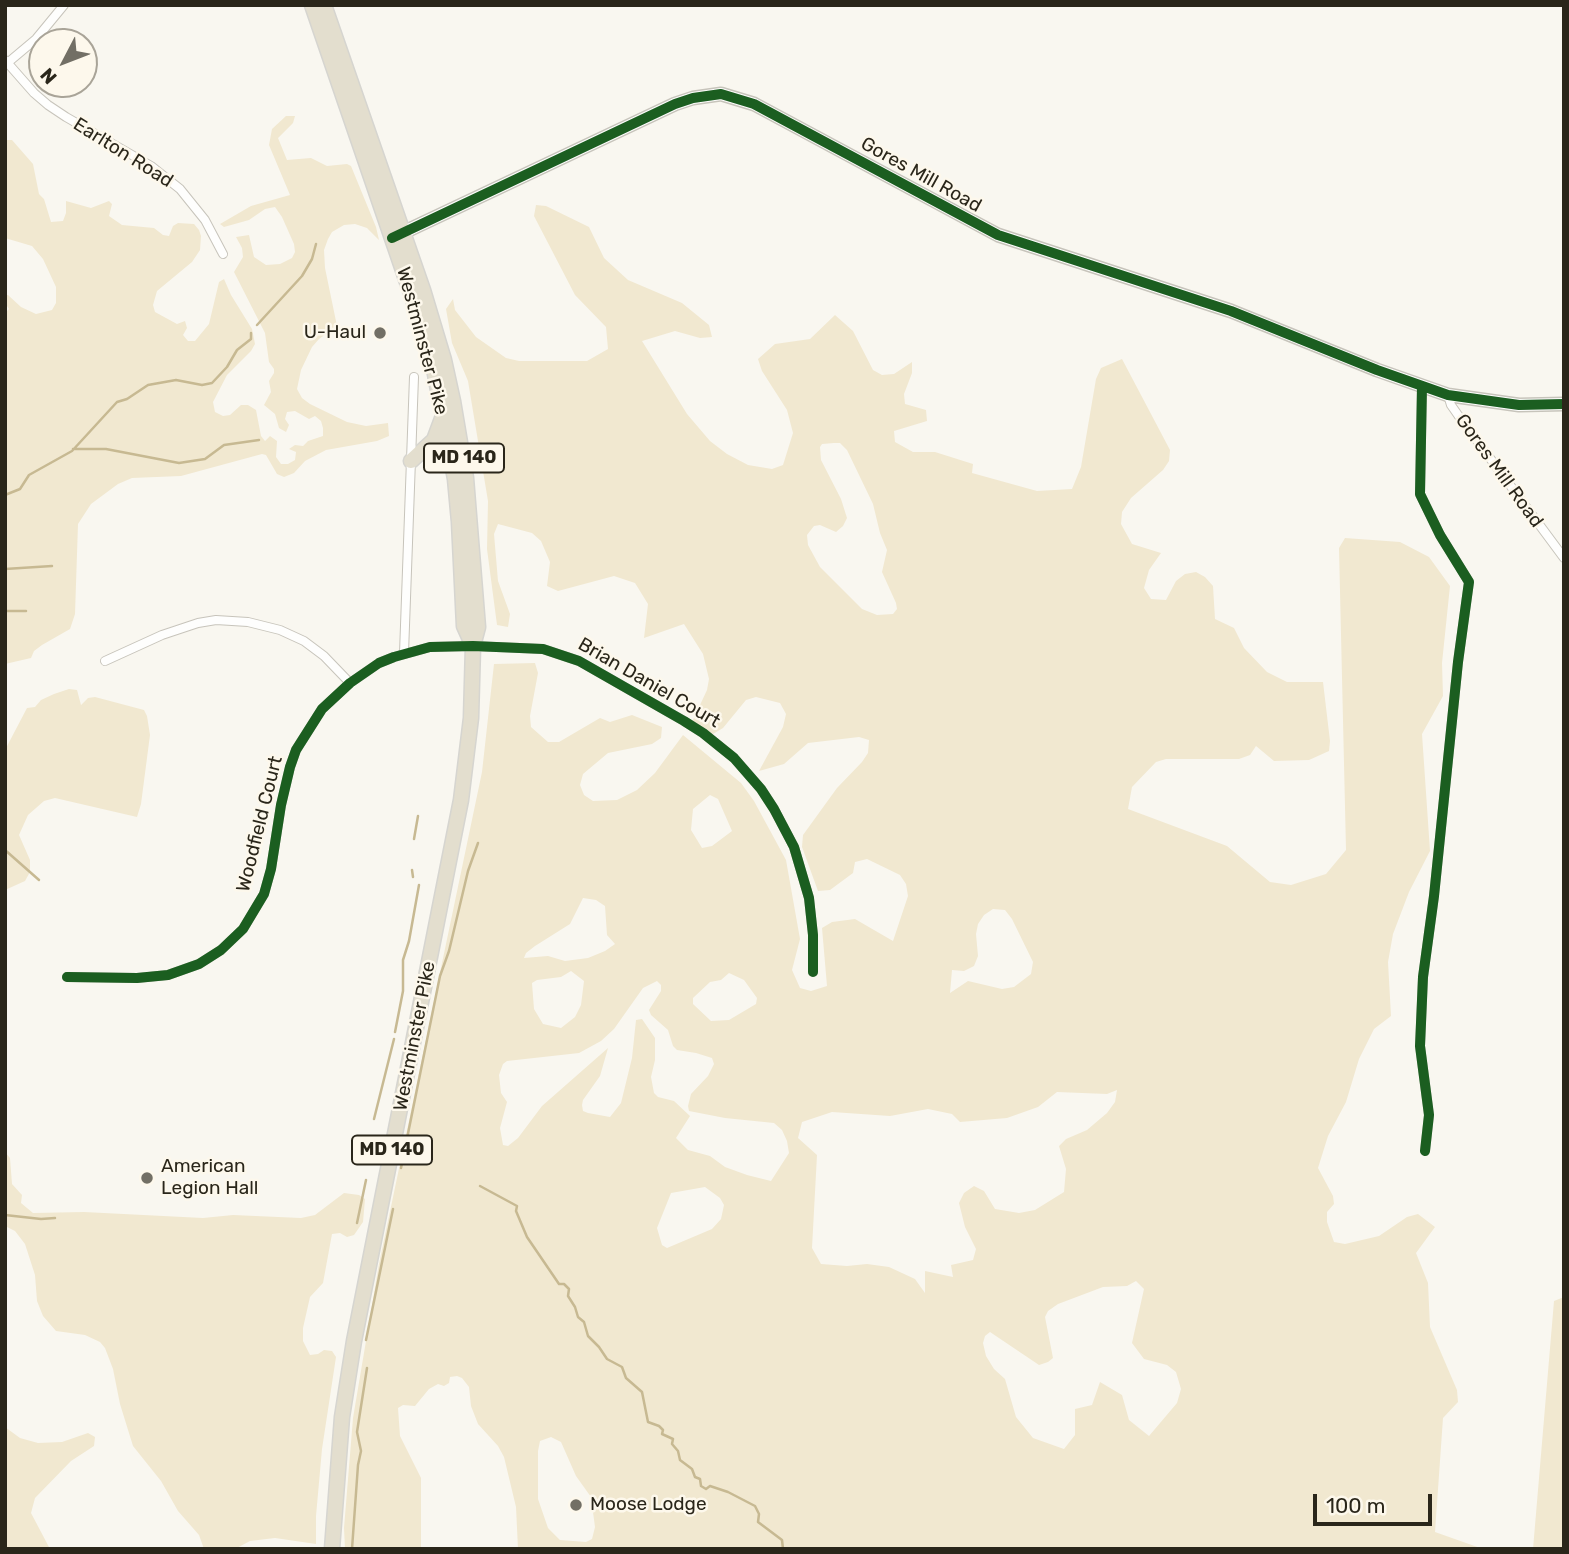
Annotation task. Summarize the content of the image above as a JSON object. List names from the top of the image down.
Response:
{
  "streets": {
    "highway": ["Westminster Pike", "MD 140"],
    "street": [
      "Earlton Road",
      "Gores Mill Road",
      "Brian Daniel Court",
      "Woodfield Court"
    ]
  },
  "crossings": [
    ["Gores Mill Road", "Westminster Pike"],
    ["Westminster Pike", "Brian Daniel Court"],
    ["Westminster Pike", "Woodfield Court"],
    ["Brian Daniel Court", "Woodfield Court"]
  ],
  "places": ["U-Haul", "American Legion Hall", "Moose Lodge"],
  "scale_bar": "100 m",
  "north": "bottom left"
}
